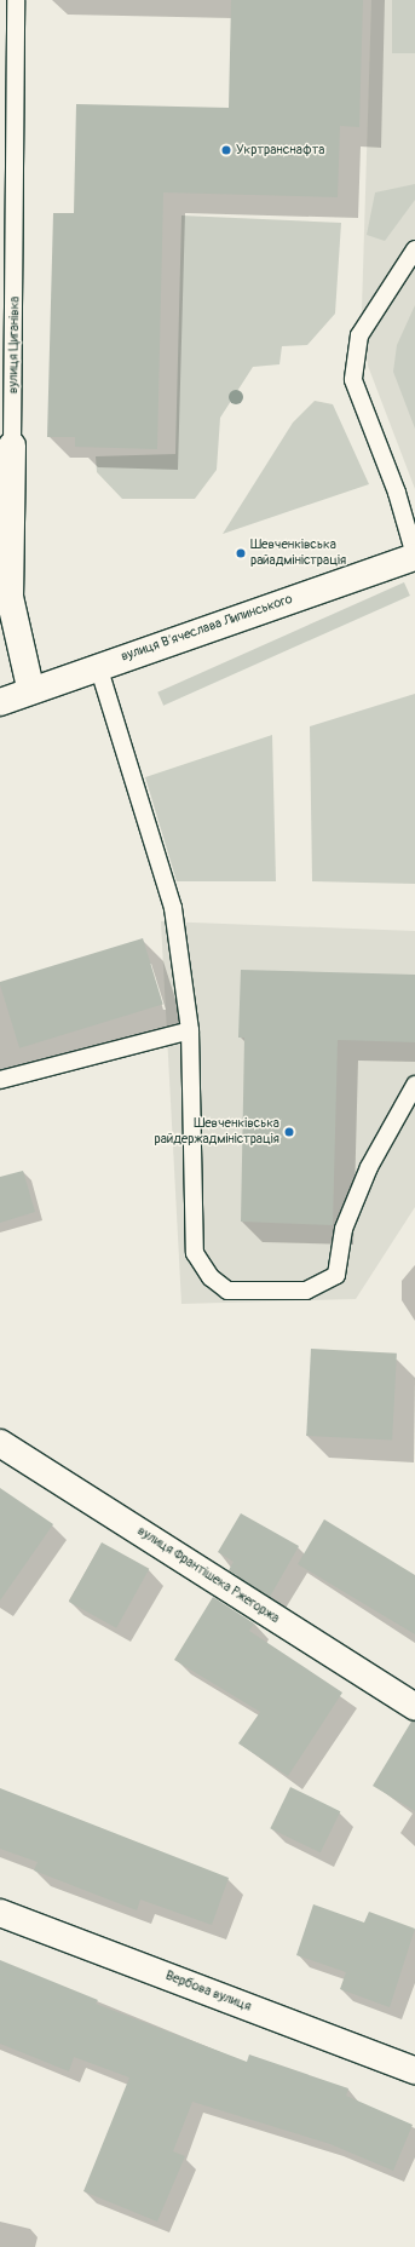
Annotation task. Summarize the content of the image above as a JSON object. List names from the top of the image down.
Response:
{
  "streets": {
    "street": [
      "вулиця Циганівка",
      "вулиця Вʼячеслава Липинського",
      "вулиця Франтішека Ржегоржа",
      "Вербова вулиця"
    ]
  },
  "crossings": [
    ["вулиця Циганівка", "вулиця Вʼячеслава Липинського"]
  ],
  "places": ["Укртранснафта", "Шевченківська райадміністрація", "Шевченківська райдержадміністрація"]
}
